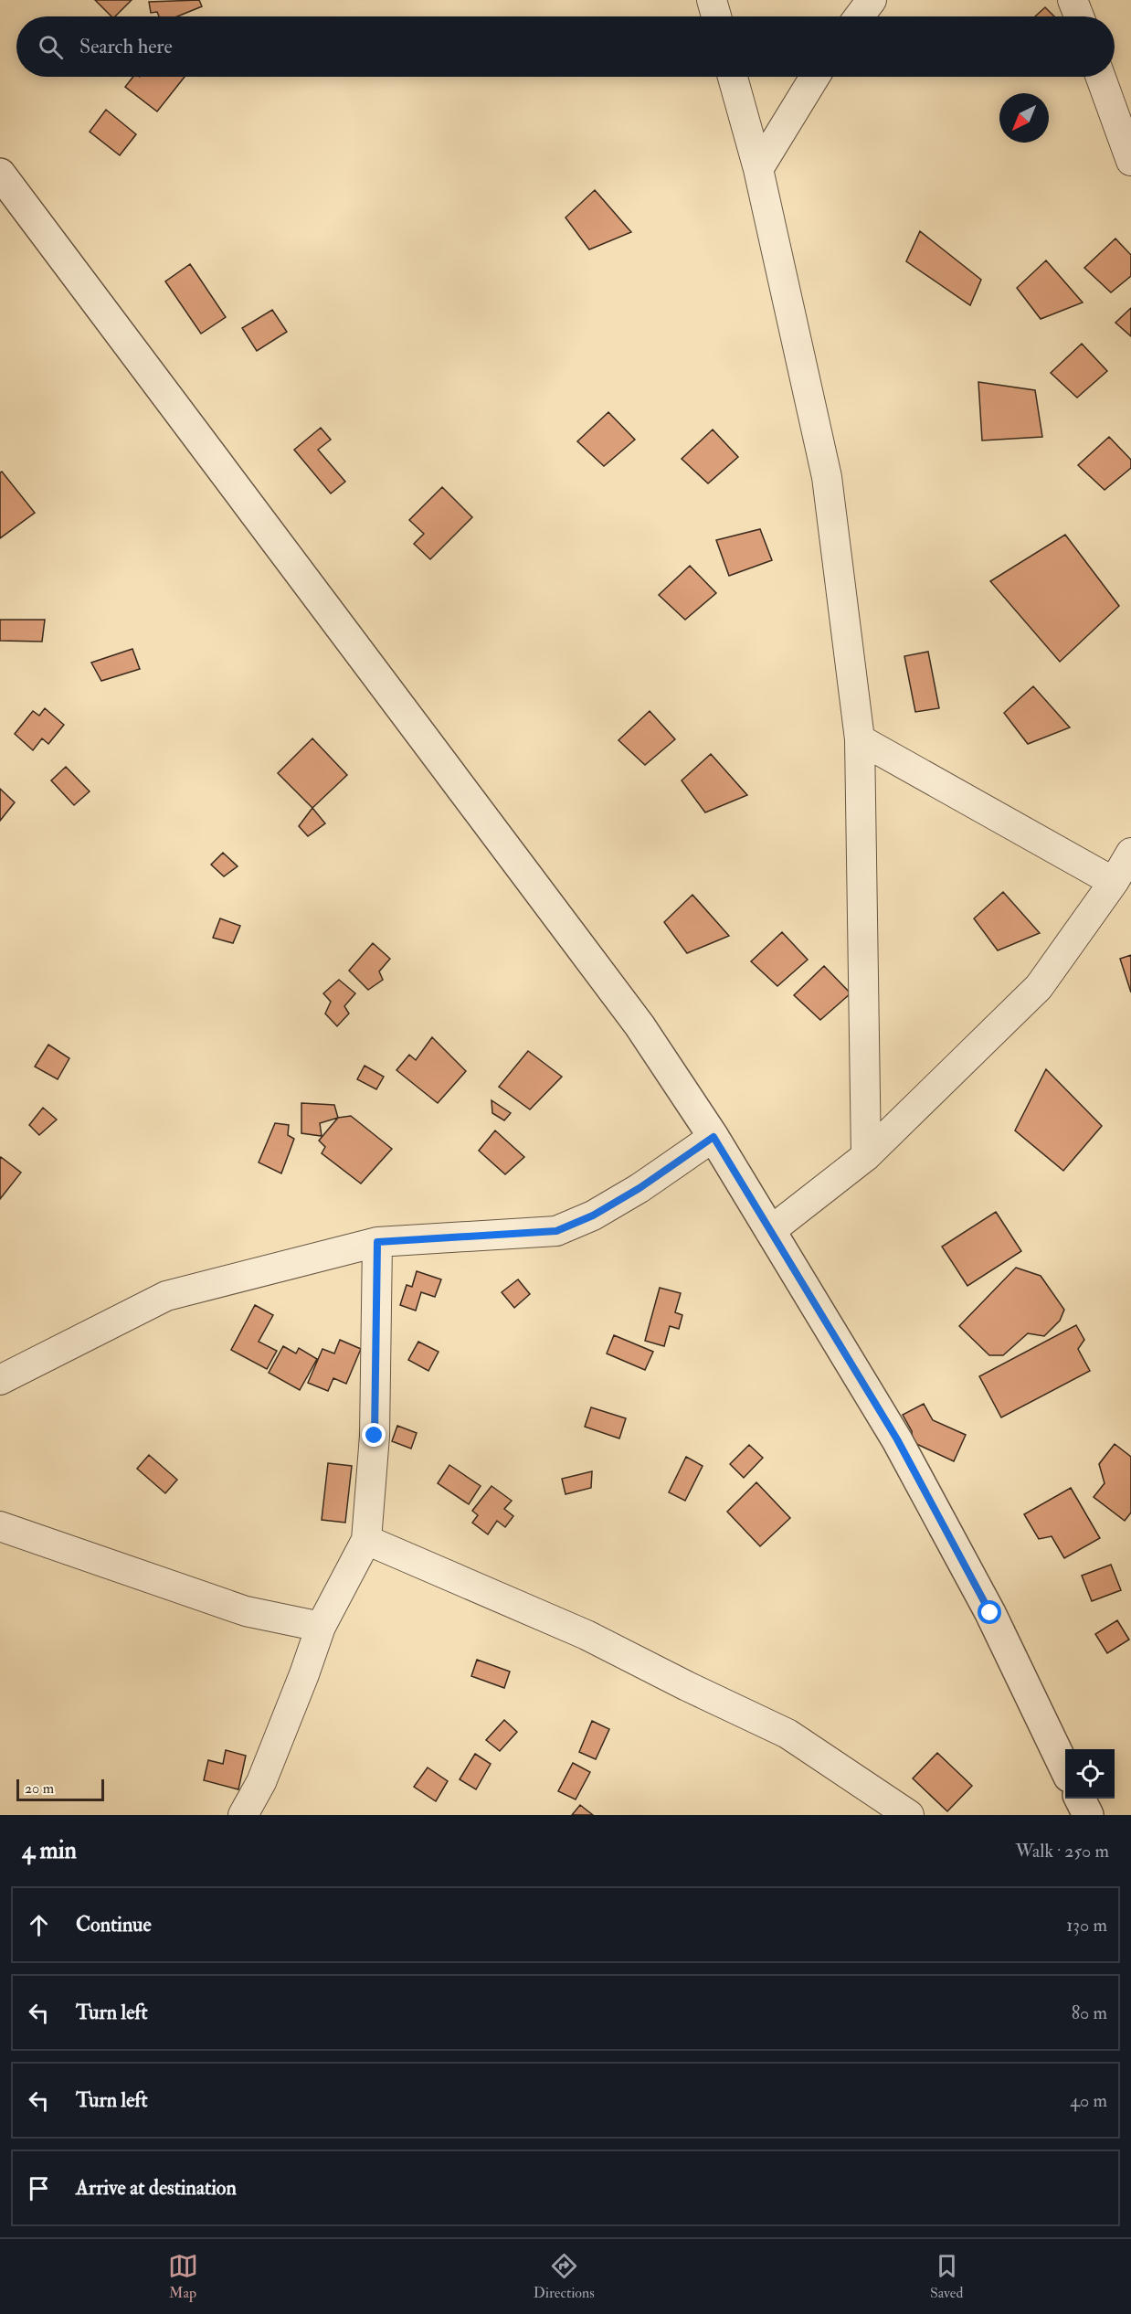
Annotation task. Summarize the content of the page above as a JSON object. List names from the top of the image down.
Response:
{
  "scale_bar": "20 m",
  "north": "bottom left",
  "page": {
    "search": "Search here",
    "scale": "20 m",
    "heading": ["4 min", "Walk · 250 m"],
    "list": [
      ["Continue", "130 m"],
      ["Turn left", "80 m"],
      ["Turn left", "40 m"],
      "Arrive at destination"
    ],
    "nav": ["Map", "Directions", "Saved"]
  }
}
